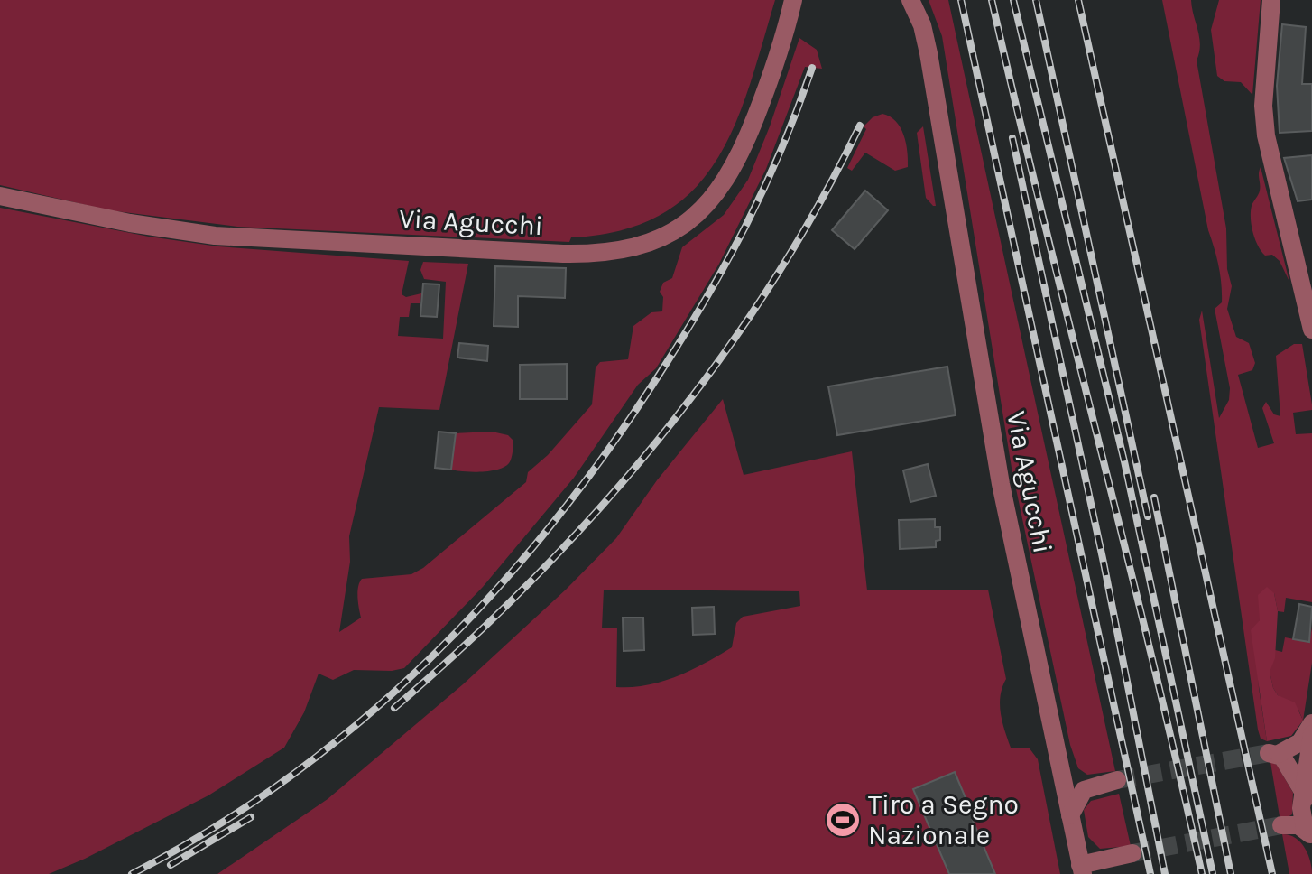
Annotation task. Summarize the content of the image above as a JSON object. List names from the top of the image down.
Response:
{
  "streets": {
    "street": ["Via Agucchi"]
  },
  "places": {
    "sports": ["Tiro a Segno Nazionale"]
  }
}
